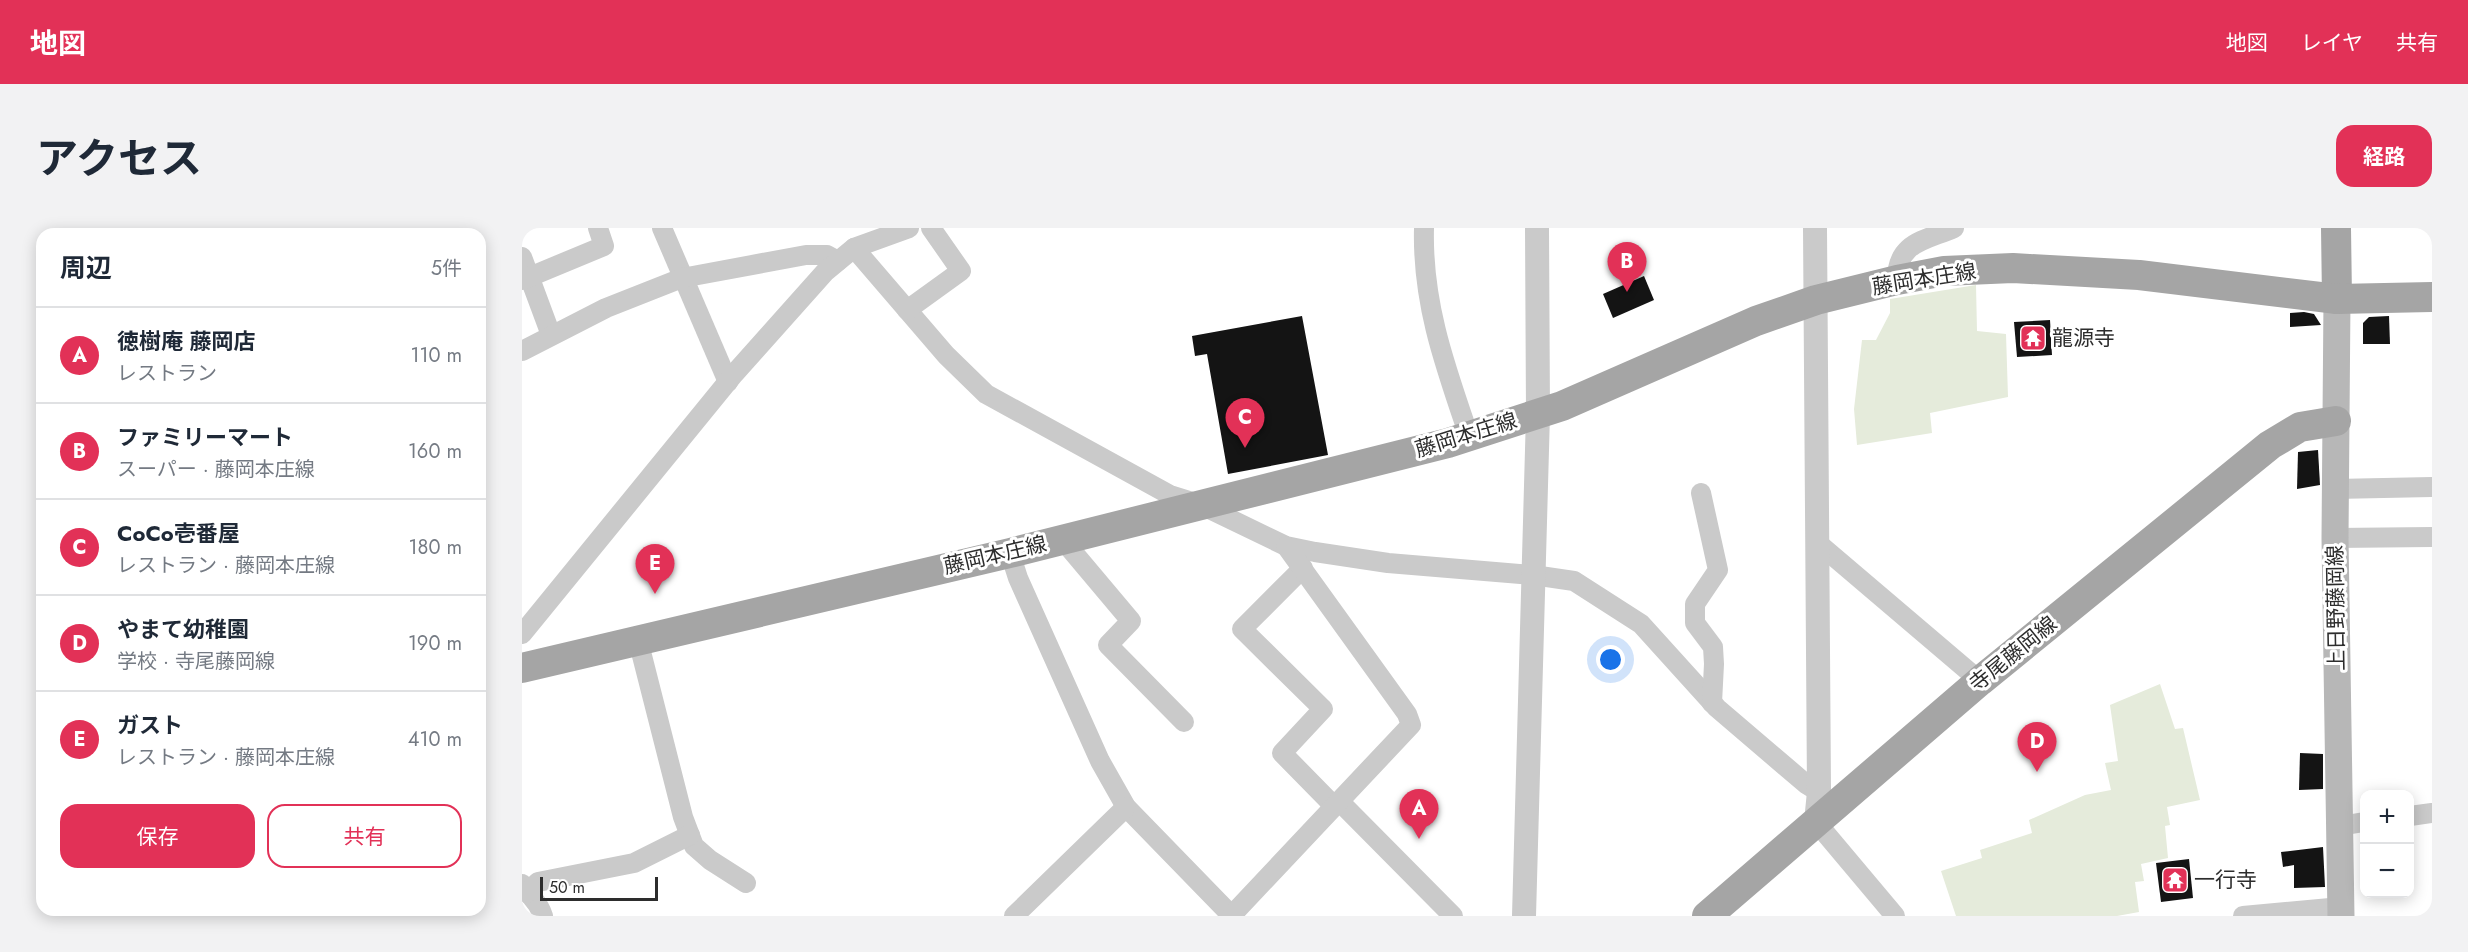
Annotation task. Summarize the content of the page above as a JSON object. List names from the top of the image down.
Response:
{
  "streets": {
    "main road": ["藤岡本庄線", "上日野藤岡線", "寺尾藤岡線"]
  },
  "crossings": [
    ["藤岡本庄線", "上日野藤岡線"],
    ["上日野藤岡線", "寺尾藤岡線"]
  ],
  "places": {
    "temple": ["龍源寺", "一行寺"]
  },
  "scale_bar": "50 m",
  "page": {
    "header": "地図",
    "nav": ["地図", "レイヤ", "共有"],
    "title": "アクセス",
    "buttons": [
      "経路",
      ["保存", "共有"]
    ],
    "heading": ["周辺", "5件"],
    "pins": [
      "B",
      "C",
      "E",
      "D",
      "A"
    ],
    "list": [
      {
        "mark": "A",
        "name": "徳樹庵 藤岡店",
        "note": "レストラン",
        "value": "110 m"
      },
      {
        "mark": "B",
        "name": "ファミリーマート",
        "note": "スーパー · 藤岡本庄線",
        "value": "160 m"
      },
      {
        "mark": "C",
        "name": "CoCo壱番屋",
        "note": "レストラン · 藤岡本庄線",
        "value": "180 m"
      },
      {
        "mark": "D",
        "name": "やまて幼稚園",
        "note": "学校 · 寺尾藤岡線",
        "value": "190 m"
      },
      {
        "mark": "E",
        "name": "ガスト",
        "note": "レストラン · 藤岡本庄線",
        "value": "410 m"
      }
    ],
    "map_buttons": ["+", "−"],
    "scale": "50 m"
  }
}
